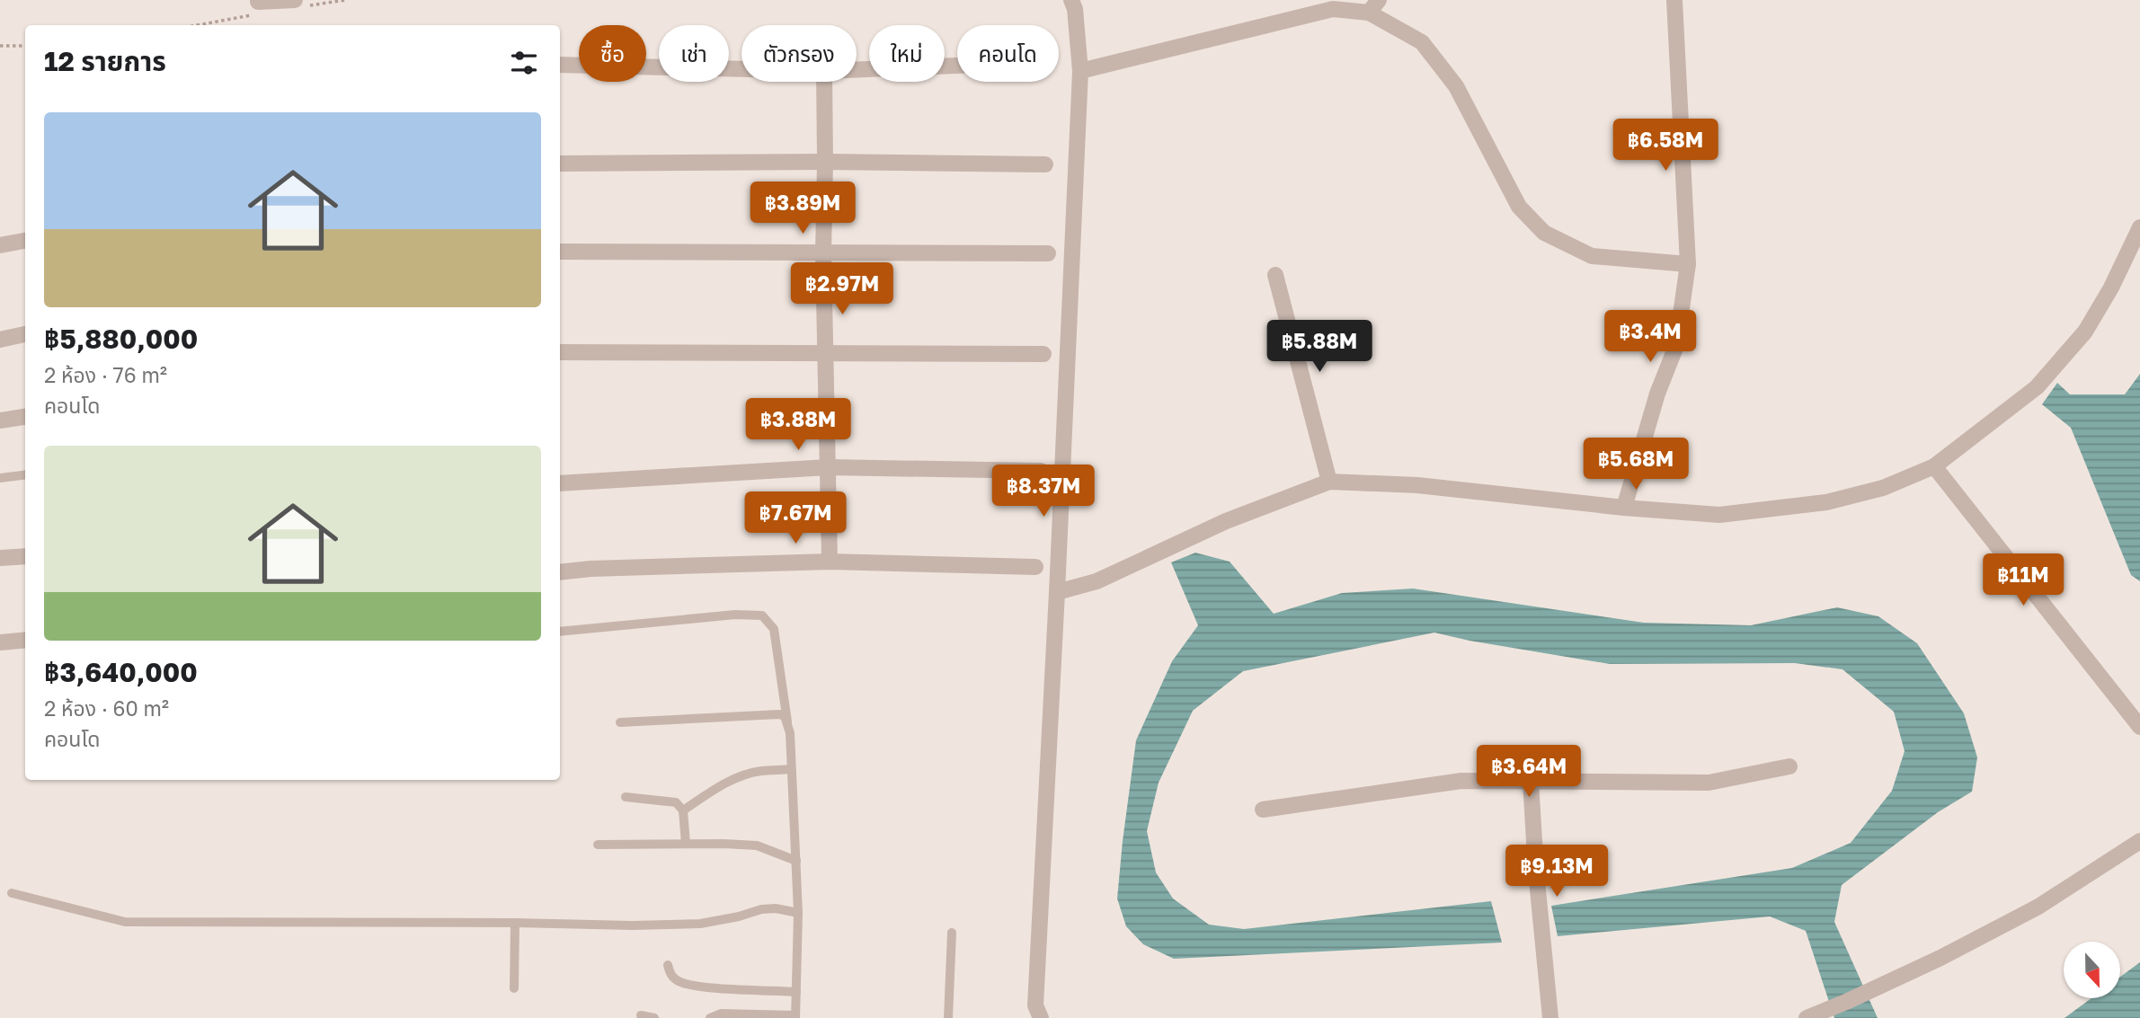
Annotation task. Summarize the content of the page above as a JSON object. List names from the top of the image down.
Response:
{
  "north": "bottom",
  "page": {
    "chip": [
      "ซื้อ",
      "เช่า",
      "ตัวกรอง",
      "ใหม่",
      "คอนโด"
    ],
    "heading": "12 รายการ",
    "list": [
      {
        "name": "฿5,880,000",
        "note": "2 ห้อง · 76 m² · คอนโด"
      },
      {
        "name": "฿3,640,000",
        "note": "2 ห้อง · 60 m² · คอนโด"
      }
    ],
    "price": [
      "฿6.58M",
      "฿3.89M",
      "฿2.97M",
      "฿3.4M",
      "฿5.88M",
      "฿3.88M",
      "฿5.68M",
      "฿8.37M",
      "฿7.67M",
      "฿11M",
      "฿3.64M",
      "฿9.13M"
    ]
  }
}
